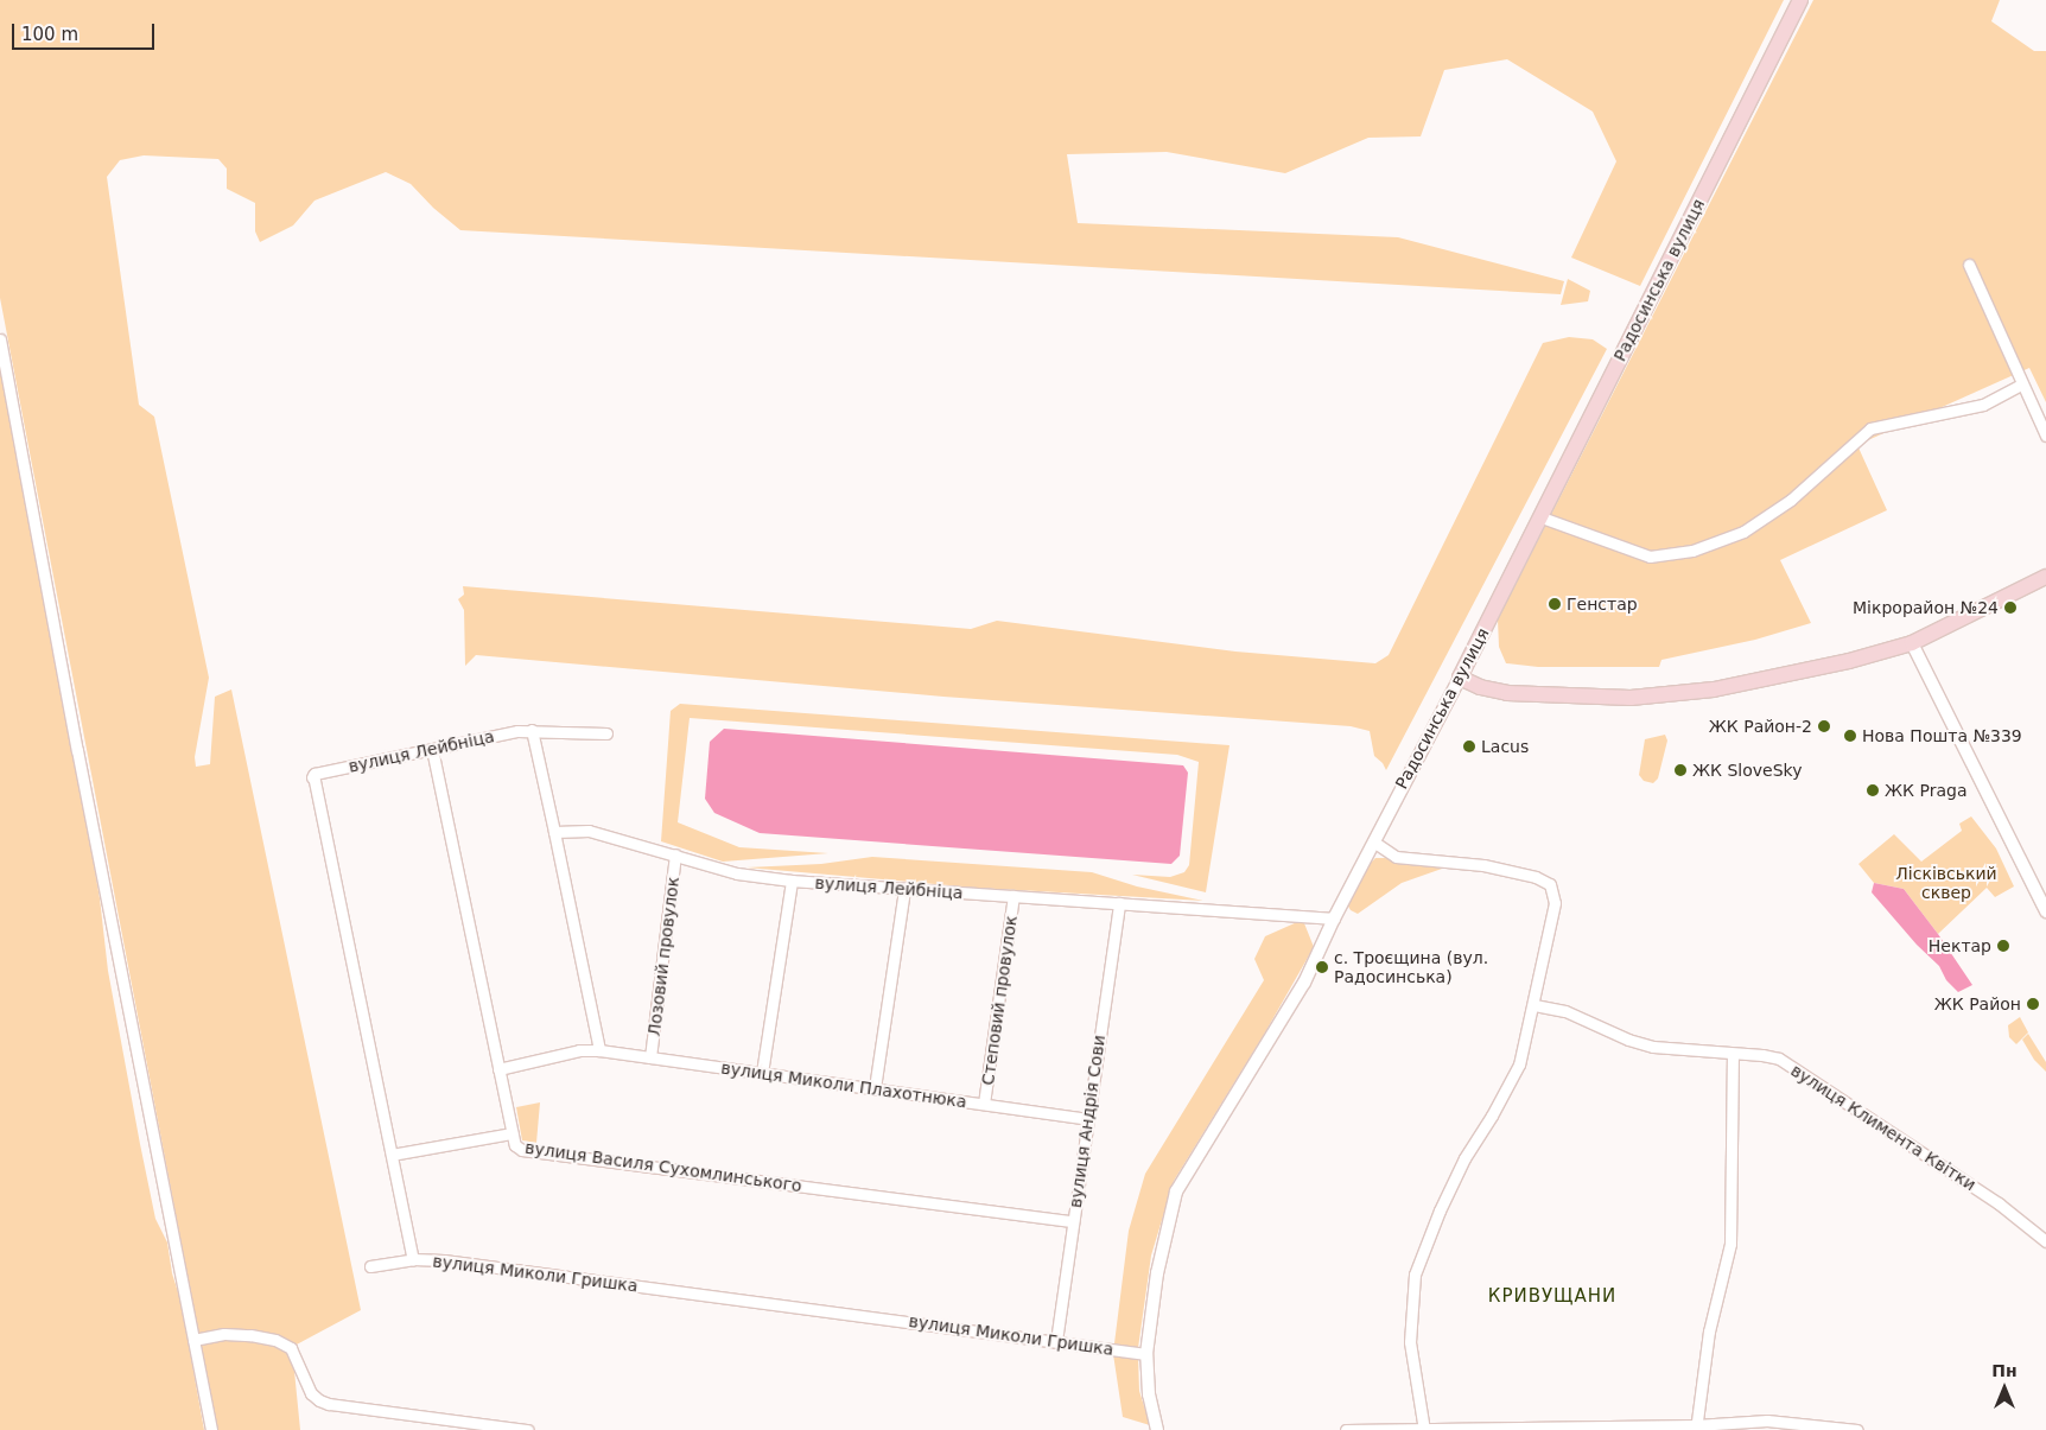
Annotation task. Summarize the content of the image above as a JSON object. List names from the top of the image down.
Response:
{
  "streets": {
    "main road": ["Радосинська вулиця"],
    "street": [
      "вулиця Лейбніца",
      "Лозовий провулок",
      "Степовий провулок",
      "вулиця Миколи Плахотнюка",
      "вулиця Андрія Сови",
      "вулиця Климента Квітки",
      "вулиця Василя Сухомлинського",
      "вулиця Миколи Гришка"
    ]
  },
  "crossings": [
    ["Радосинська вулиця", "вулиця Лейбніца"],
    ["Радосинська вулиця", "вулиця Миколи Гришка"],
    ["вулиця Лейбніца", "Лозовий провулок"],
    ["вулиця Лейбніца", "Степовий провулок"],
    ["вулиця Лейбніца", "вулиця Андрія Сови"],
    ["вулиця Лейбніца", "вулиця Василя Сухомлинського"],
    ["вулиця Лейбніца", "вулиця Миколи Гришка"],
    ["Лозовий провулок", "вулиця Миколи Плахотнюка"],
    ["Степовий провулок", "вулиця Миколи Плахотнюка"],
    ["вулиця Миколи Плахотнюка", "вулиця Андрія Сови"],
    ["вулиця Миколи Плахотнюка", "вулиця Василя Сухомлинського"],
    ["вулиця Андрія Сови", "вулиця Василя Сухомлинського"],
    ["вулиця Андрія Сови", "вулиця Миколи Гришка"]
  ],
  "districts": ["КРИВУЩАНИ"],
  "parks": ["Лісківський сквер"],
  "places": [
    "Генстар",
    "Мікрорайон №24",
    "ЖК Район-2",
    "Нова Пошта №339",
    "Lacus",
    "ЖК SloveSky",
    "ЖК Praga",
    "Нектар",
    "с. Троєщина (вул. Радосинська)",
    "ЖК Район"
  ],
  "scale_bar": "100 m",
  "north": "top"
}
